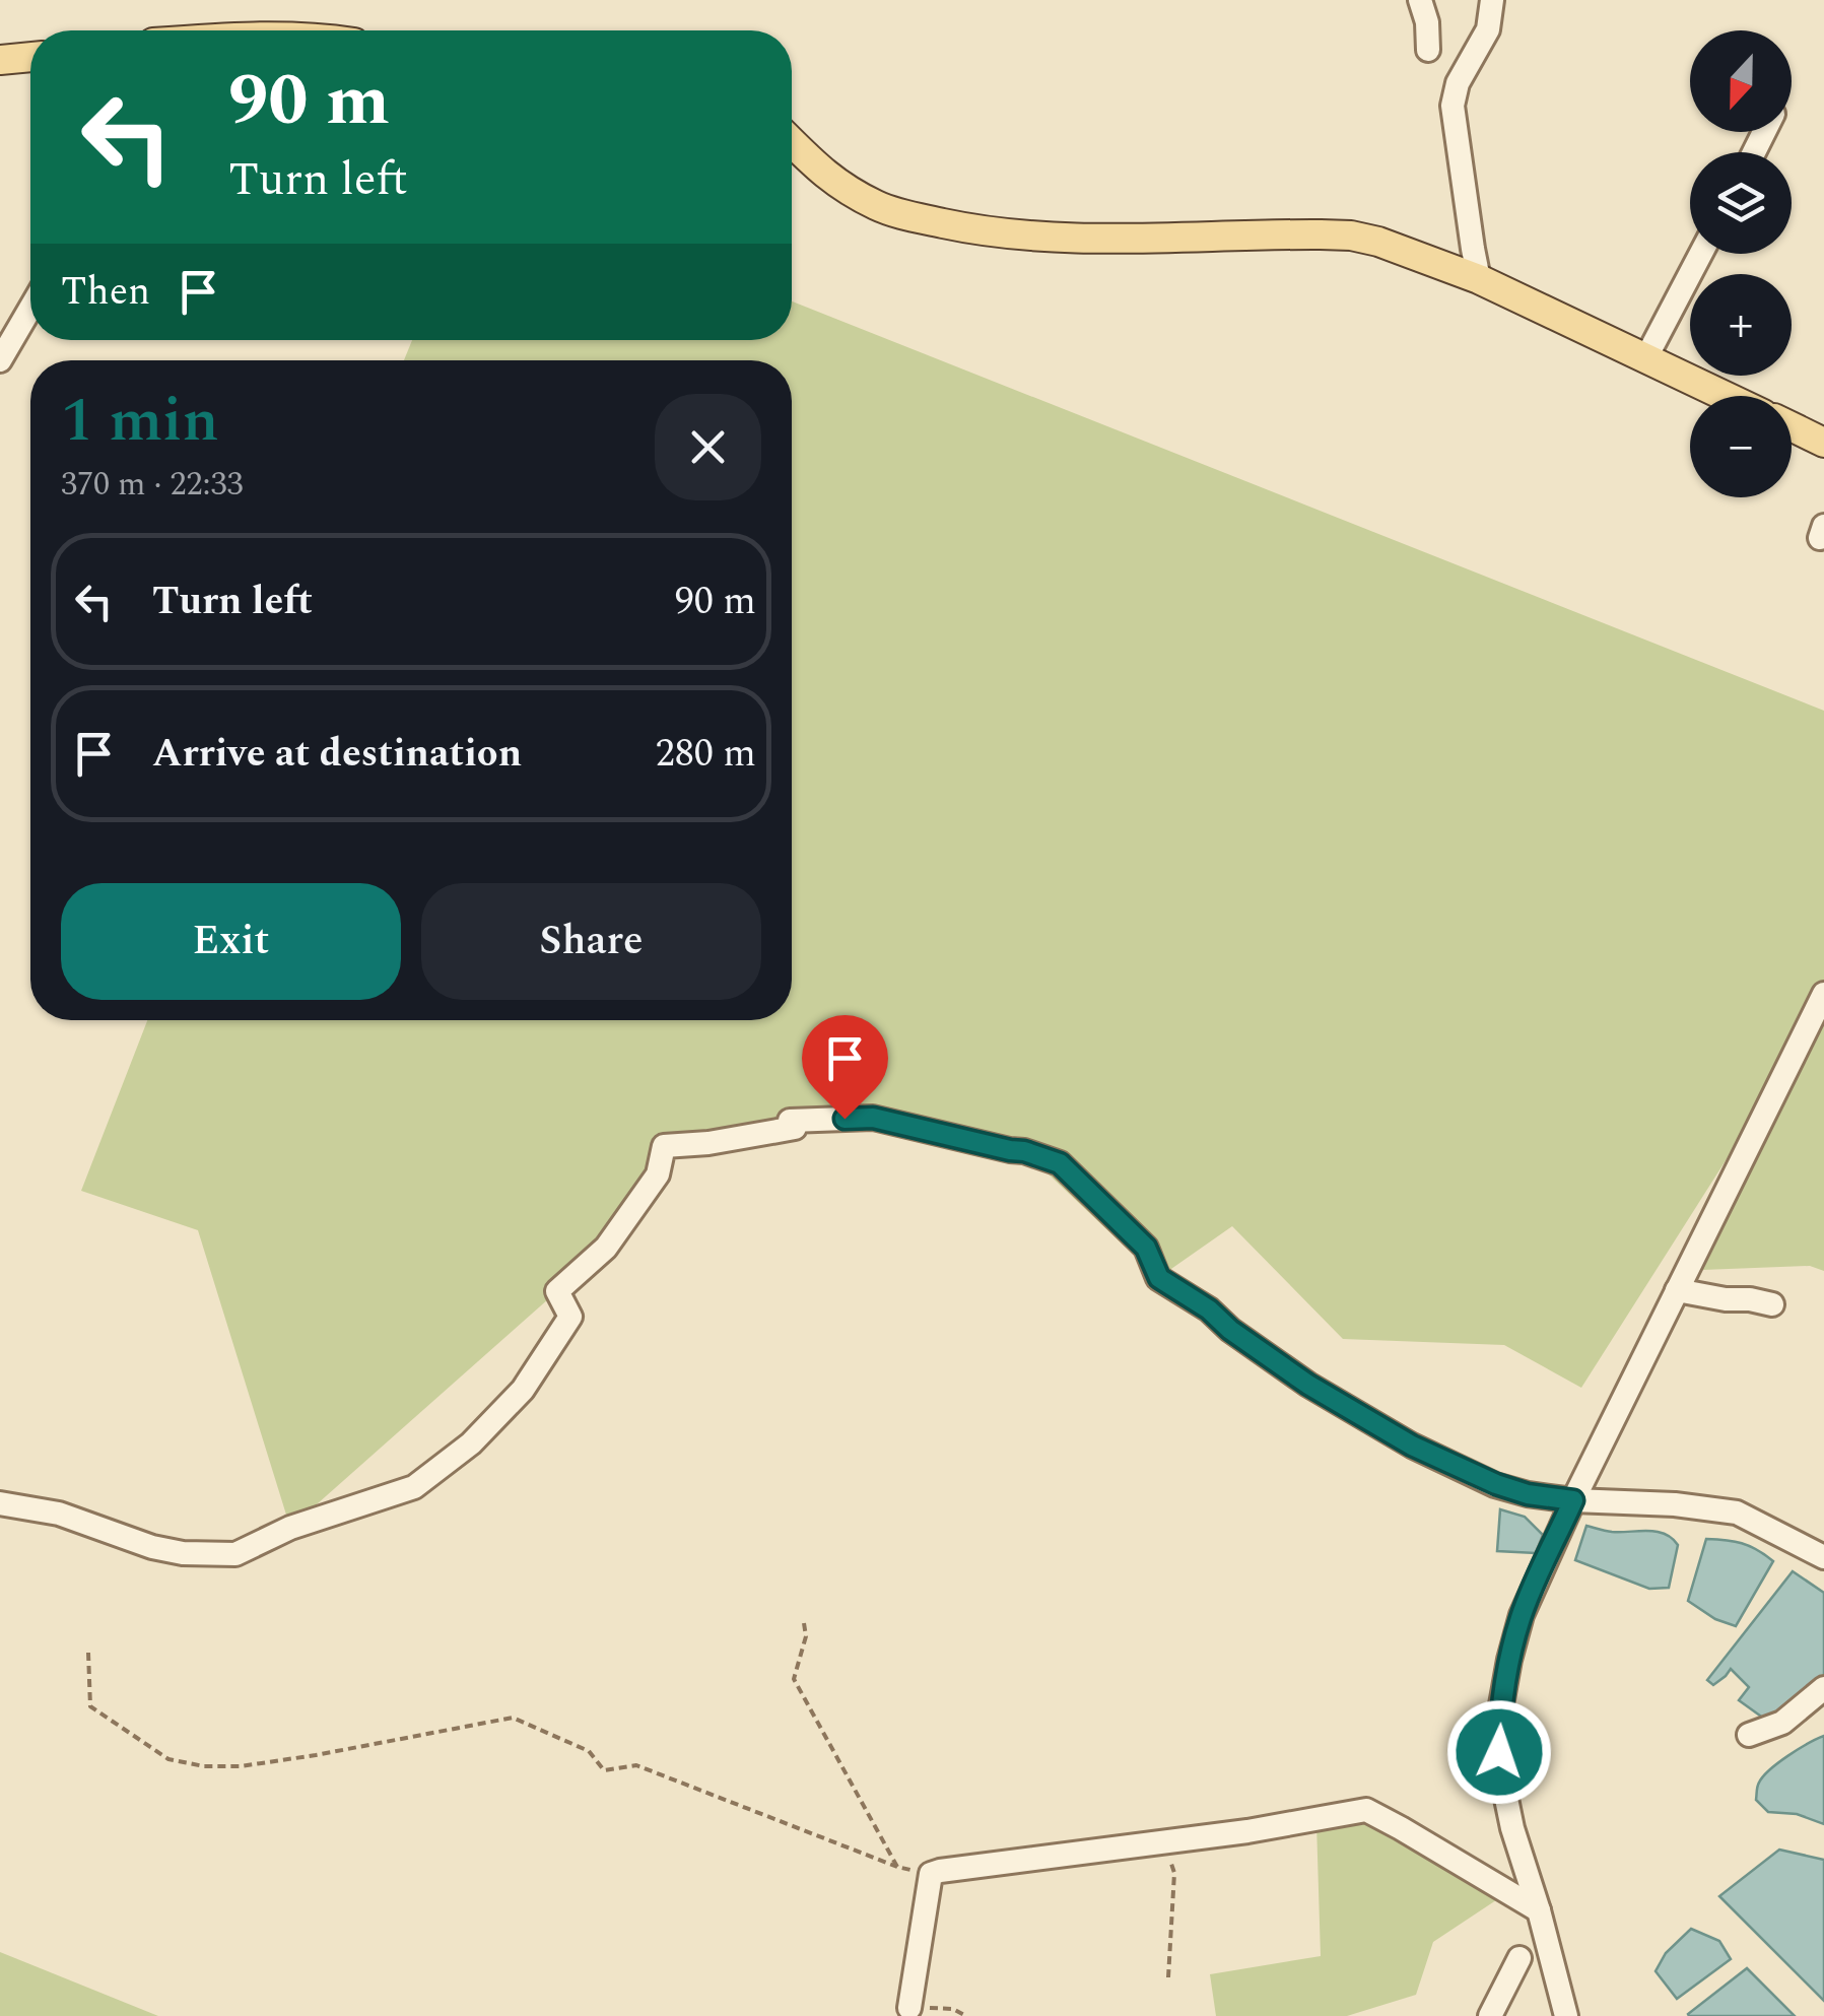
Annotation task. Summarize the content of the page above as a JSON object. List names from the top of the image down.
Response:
{
  "north": "bottom",
  "page": {
    "map_buttons": ["+", "−"],
    "turn": ["90 m", "Turn left"],
    "then": "Then",
    "heading": ["1 min", "370 m · 22:33"],
    "list": [
      {
        "name": "Turn left",
        "value": "90 m"
      },
      {
        "name": "Arrive at destination",
        "value": "280 m"
      }
    ],
    "buttons": ["Exit", "Share"]
  }
}
